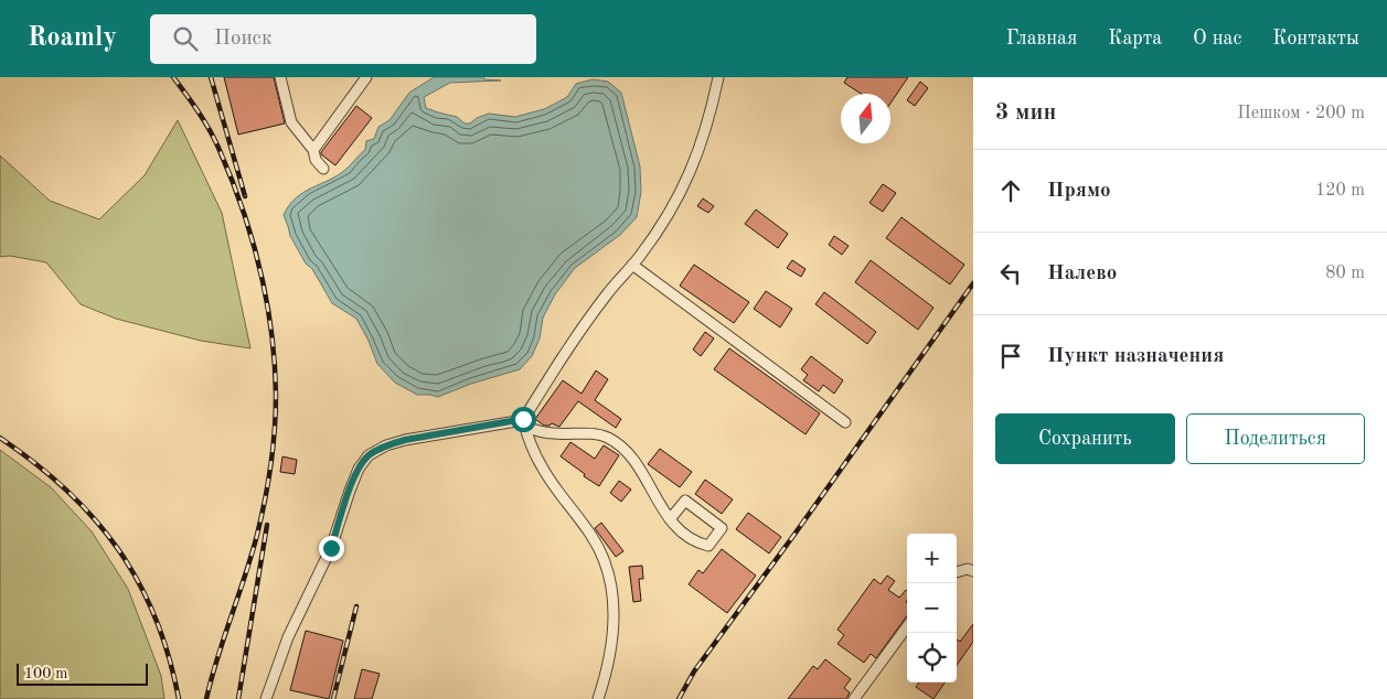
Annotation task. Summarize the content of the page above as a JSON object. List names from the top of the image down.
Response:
{
  "scale_bar": "100 m",
  "north": "top",
  "page": {
    "header": "Roamly",
    "search": "Поиск",
    "nav": [
      "Главная",
      "Карта",
      "О нас",
      "Контакты"
    ],
    "heading": ["3 мин", "Пешком · 200 m"],
    "list": [
      ["Прямо", "120 m"],
      ["Налево", "80 m"],
      "Пункт назначения"
    ],
    "buttons": ["Сохранить", "Поделиться"],
    "map_buttons": ["+", "−"],
    "scale": "100 m"
  }
}
